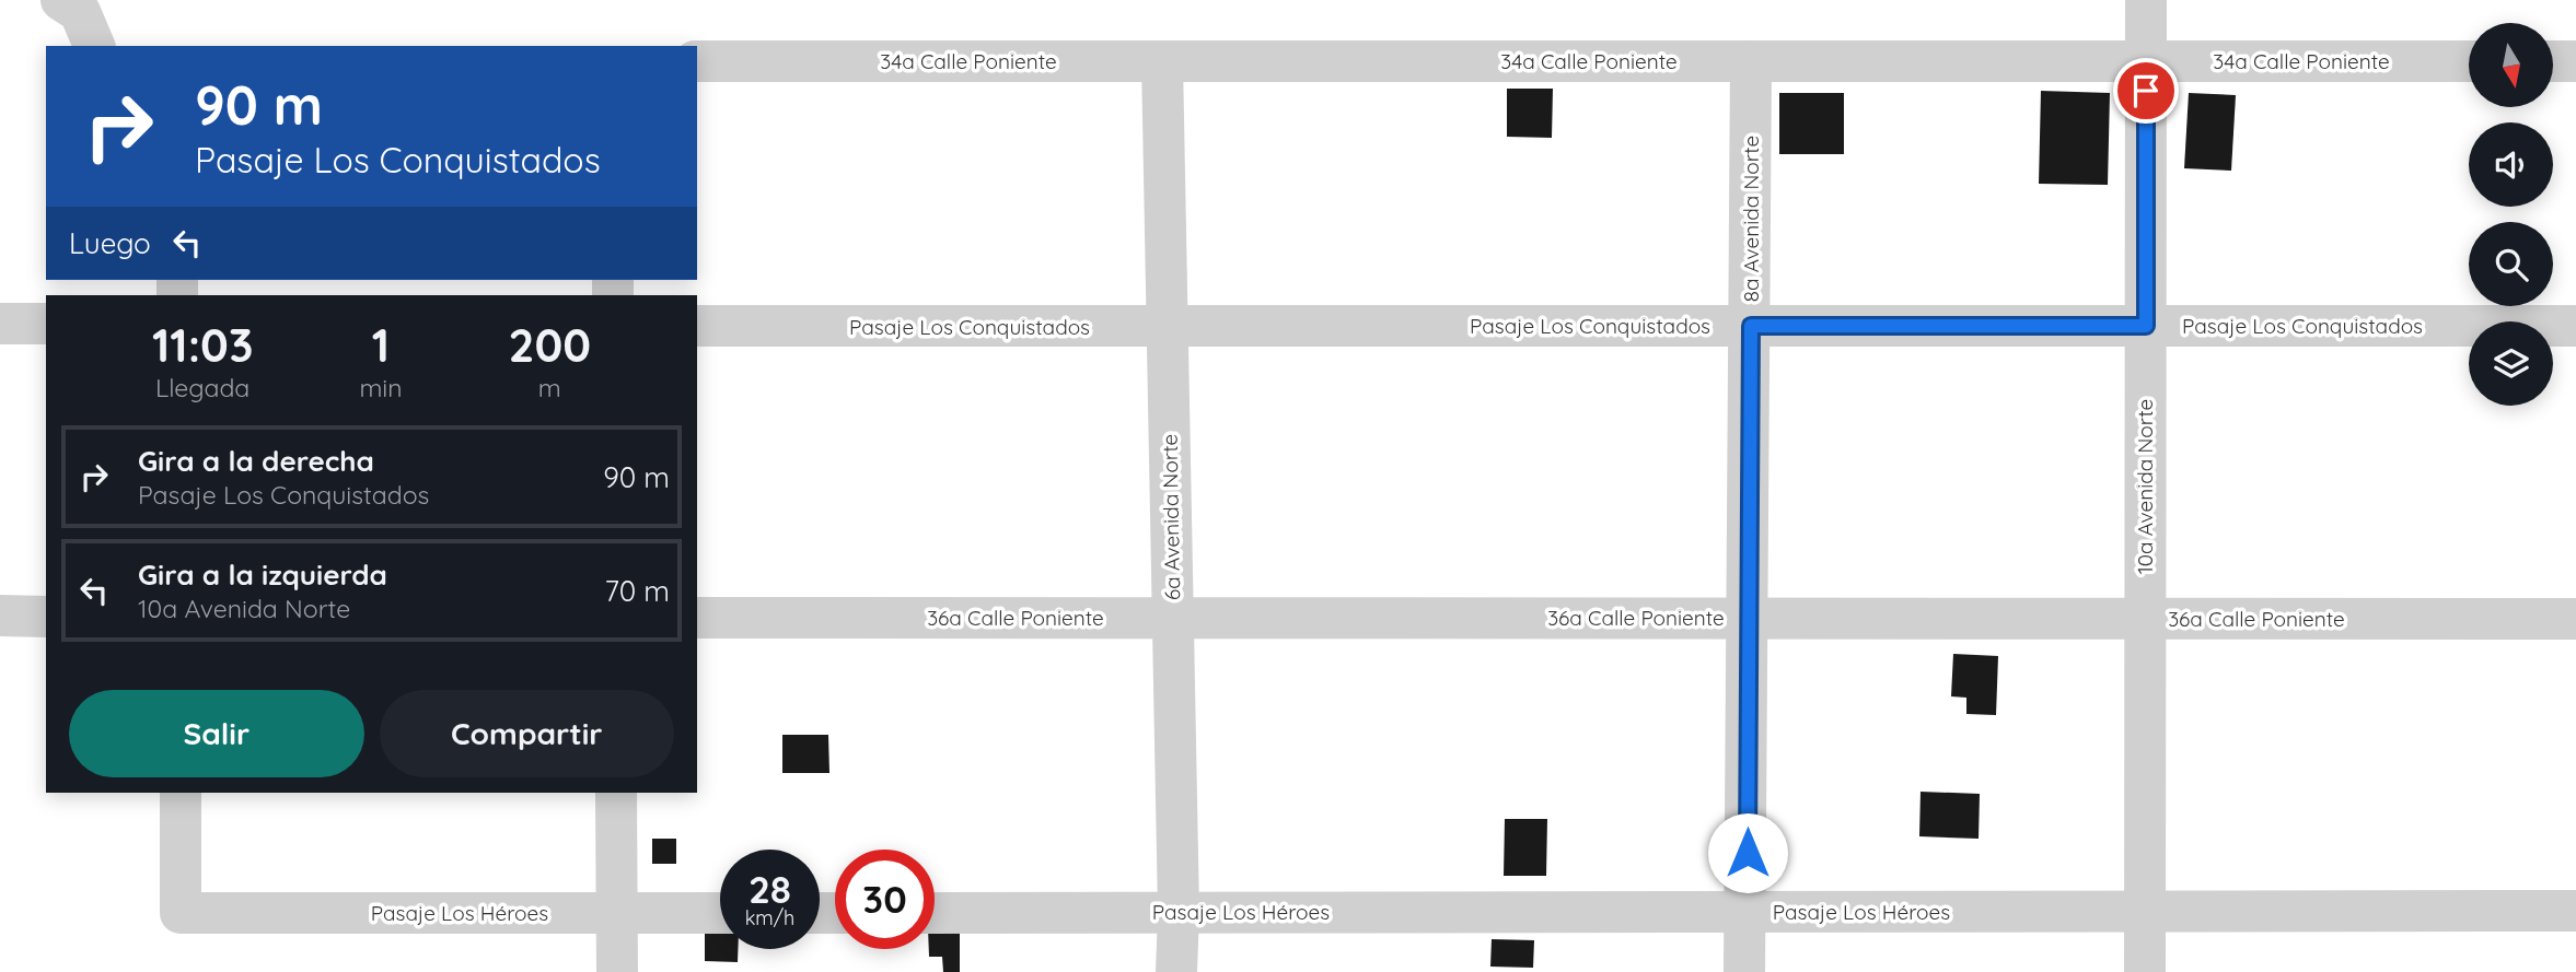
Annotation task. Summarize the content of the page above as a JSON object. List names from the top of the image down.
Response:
{
  "streets": {
    "street": [
      "34a Calle Poniente",
      "8a Avenida Norte",
      "Pasaje Los Conquistados",
      "10a Avenida Norte",
      "6a Avenida Norte",
      "36a Calle Poniente",
      "Pasaje Los Héroes"
    ]
  },
  "crossings": [
    ["34a Calle Poniente", "8a Avenida Norte"],
    ["34a Calle Poniente", "10a Avenida Norte"],
    ["34a Calle Poniente", "6a Avenida Norte"],
    ["8a Avenida Norte", "Pasaje Los Conquistados"],
    ["8a Avenida Norte", "36a Calle Poniente"],
    ["8a Avenida Norte", "Pasaje Los Héroes"],
    ["Pasaje Los Conquistados", "10a Avenida Norte"],
    ["Pasaje Los Conquistados", "6a Avenida Norte"],
    ["10a Avenida Norte", "36a Calle Poniente"],
    ["10a Avenida Norte", "Pasaje Los Héroes"],
    ["6a Avenida Norte", "36a Calle Poniente"],
    ["6a Avenida Norte", "Pasaje Los Héroes"]
  ],
  "north": "bottom",
  "page": {
    "turn": ["90 m", "Pasaje Los Conquistados"],
    "then": "Luego",
    "eta": [
      "11:03",
      "Llegada",
      "1",
      "min",
      "200",
      "m"
    ],
    "list": [
      {
        "name": "Gira a la derecha",
        "note": "Pasaje Los Conquistados",
        "value": "90 m"
      },
      {
        "name": "Gira a la izquierda",
        "note": "10a Avenida Norte",
        "value": "70 m"
      }
    ],
    "buttons": ["Salir", "Compartir"],
    "speed": "28 km/h",
    "limit": "30"
  }
}
